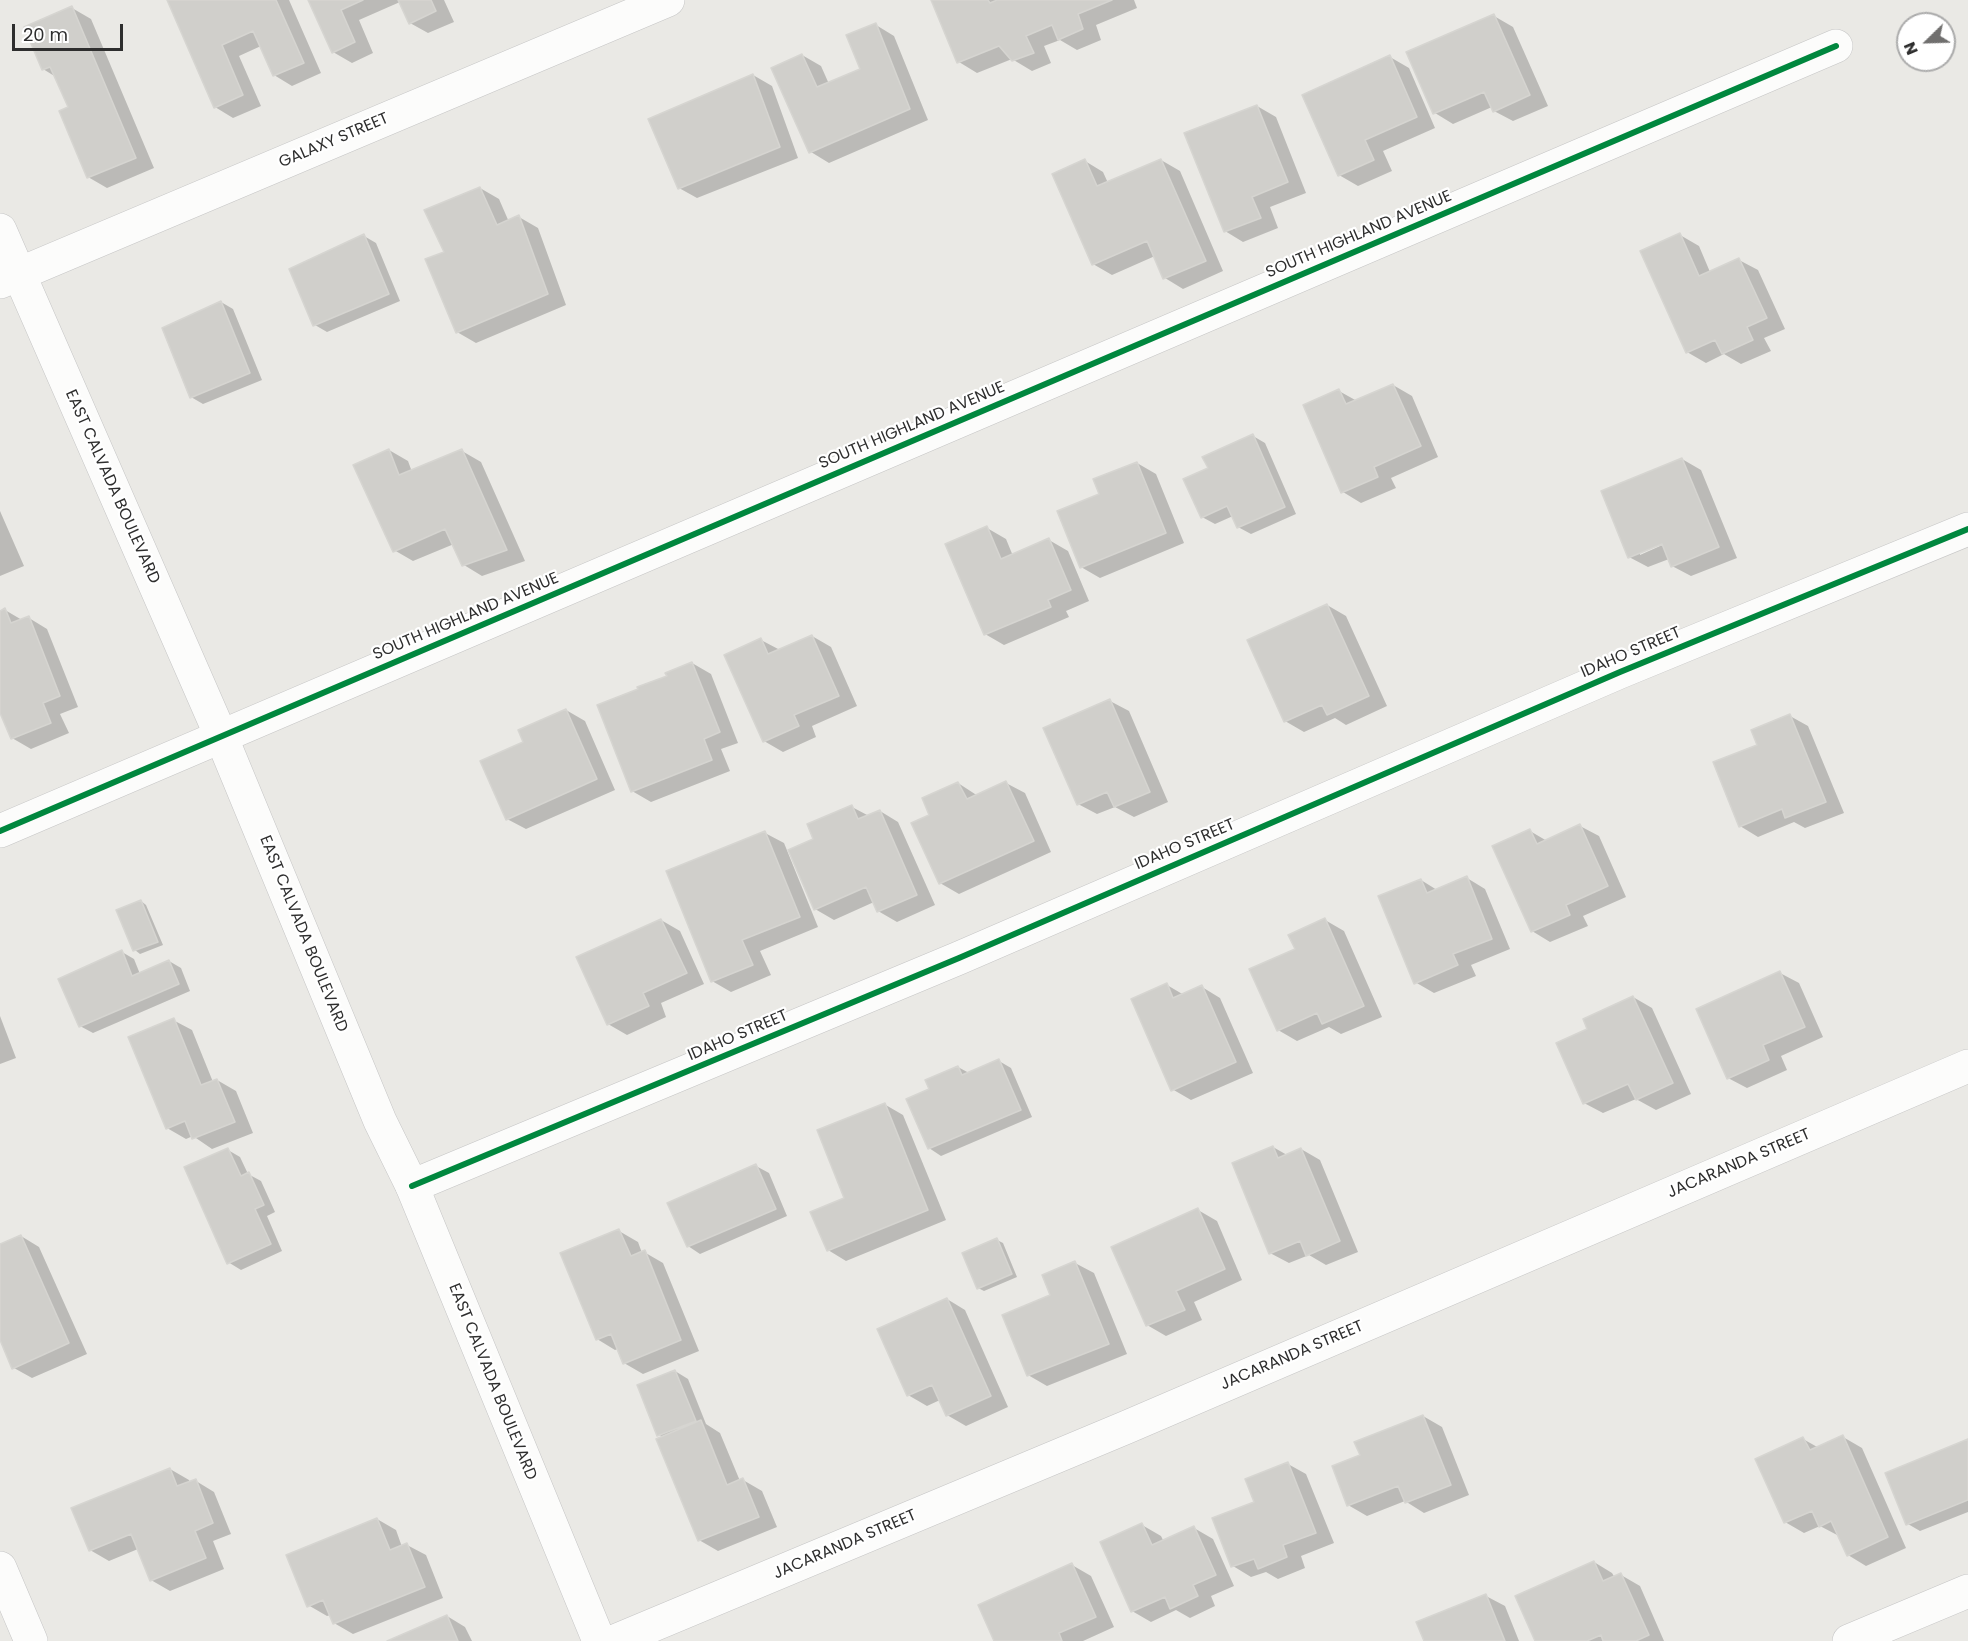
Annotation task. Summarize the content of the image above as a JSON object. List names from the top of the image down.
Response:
{
  "streets": {
    "street": [
      "GALAXY STREET",
      "SOUTH HIGHLAND AVENUE",
      "EAST CALVADA BOULEVARD",
      "IDAHO STREET",
      "JACARANDA STREET"
    ]
  },
  "crossings": [
    ["GALAXY STREET", "EAST CALVADA BOULEVARD"],
    ["SOUTH HIGHLAND AVENUE", "EAST CALVADA BOULEVARD"],
    ["EAST CALVADA BOULEVARD", "IDAHO STREET"]
  ],
  "scale_bar": "20 m",
  "north": "bottom left"
}
